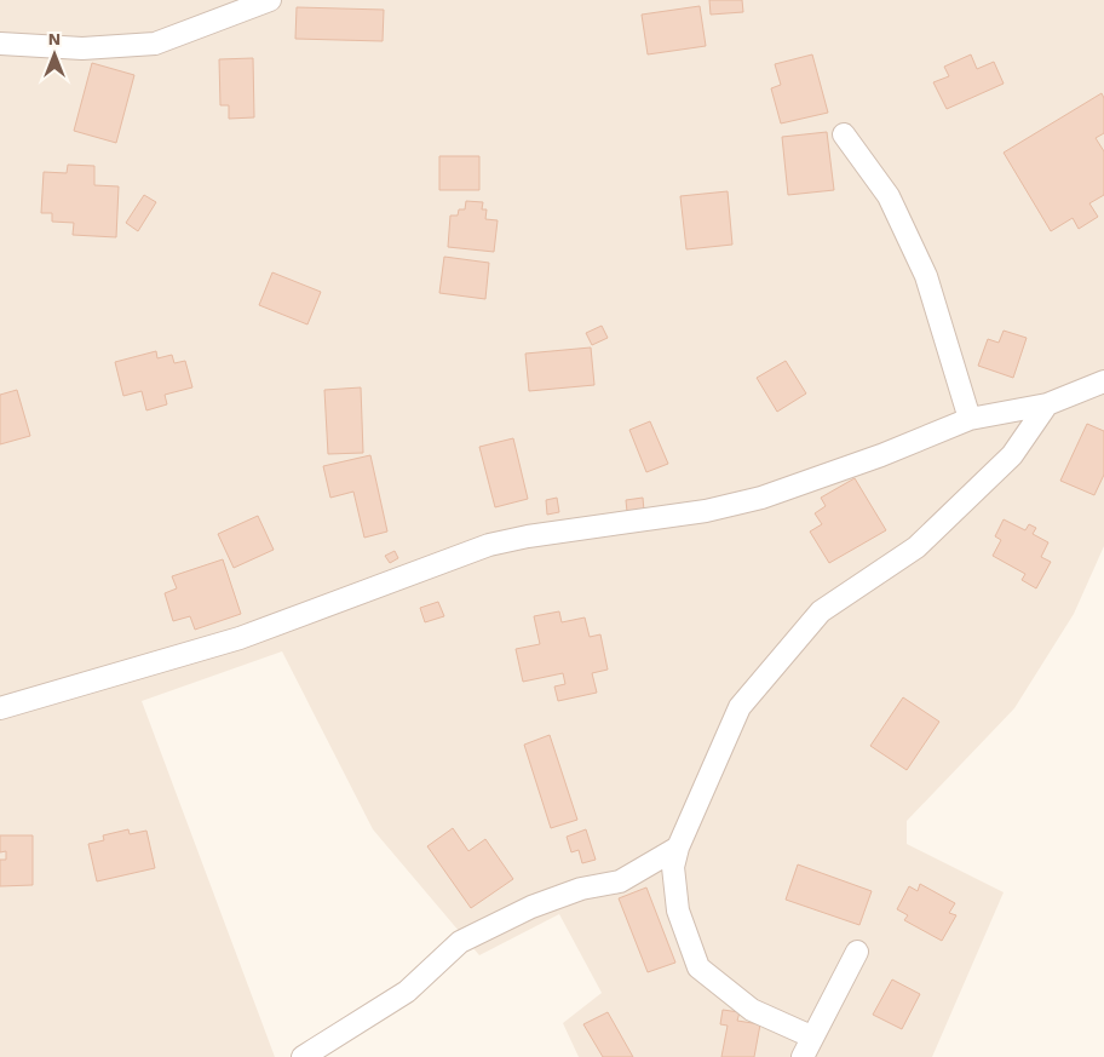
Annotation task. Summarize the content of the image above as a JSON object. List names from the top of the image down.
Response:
{
  "north": "top"
}
